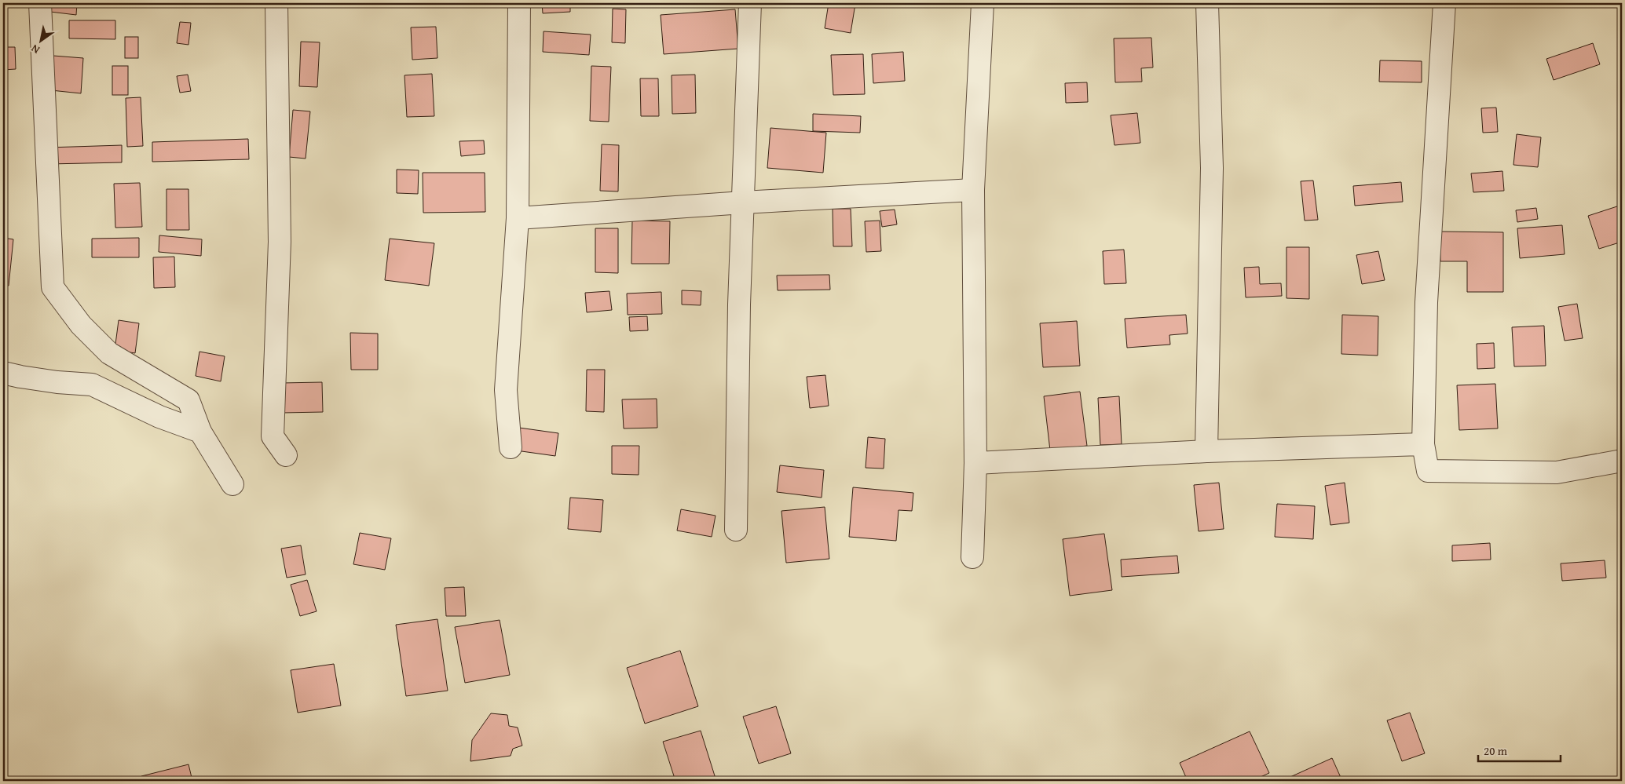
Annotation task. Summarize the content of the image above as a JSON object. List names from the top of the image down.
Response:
{
  "scale_bar": "20 m",
  "north": "bottom left"
}
